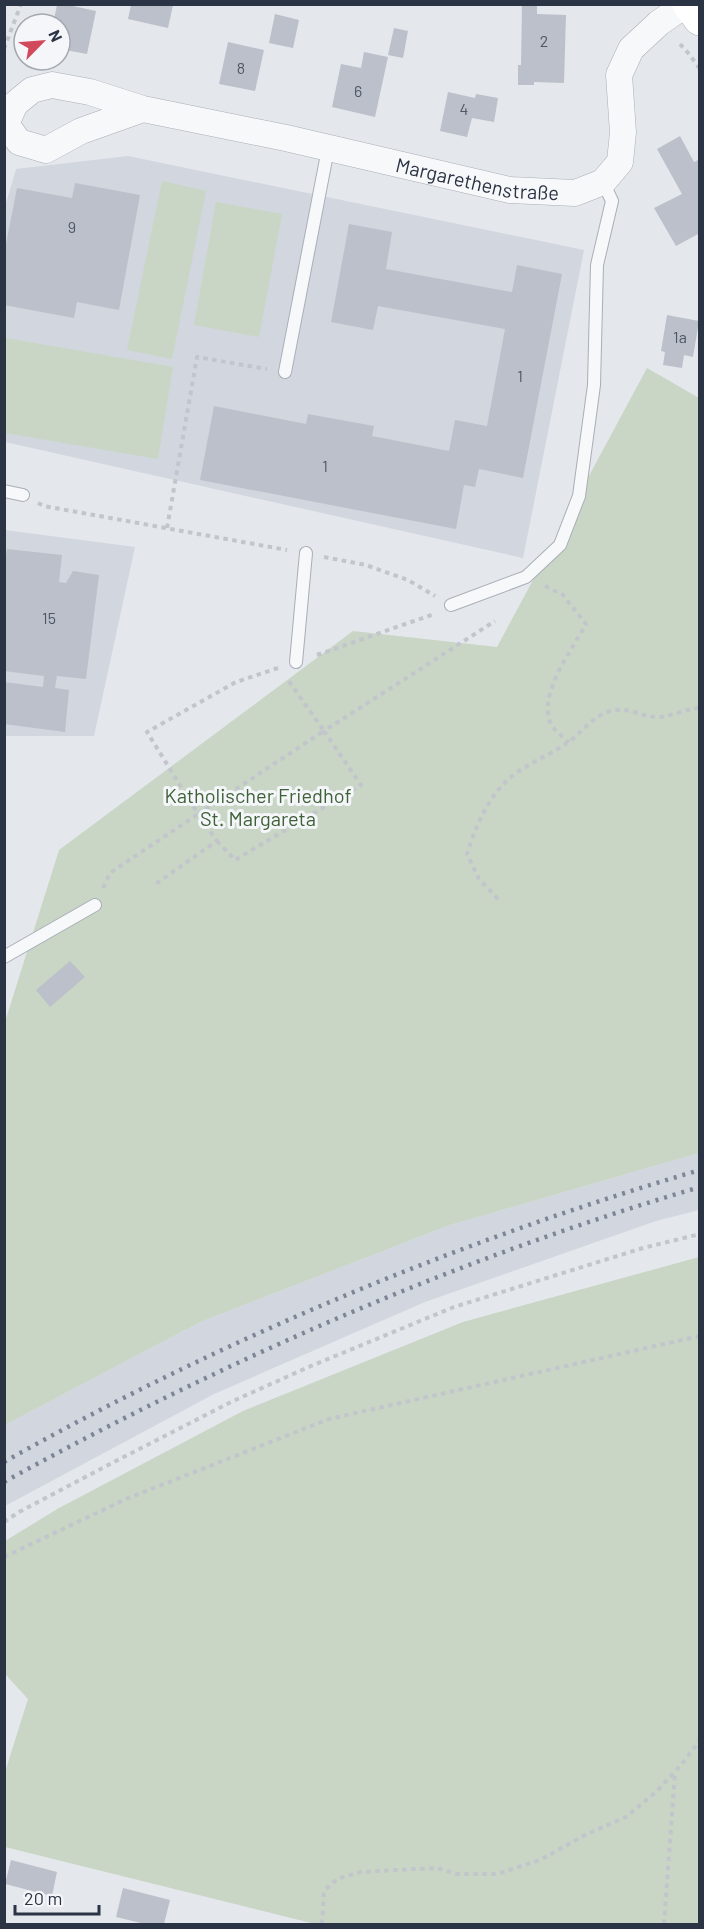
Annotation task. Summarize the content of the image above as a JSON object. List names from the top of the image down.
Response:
{
  "streets": {
    "street": ["Margarethenstraße"]
  },
  "parks": ["Katholischer Friedhof St. Margareta"],
  "house_numbers": [
    "2",
    "8",
    "6",
    "4",
    "9",
    "1a",
    "1",
    "1",
    "15"
  ],
  "scale_bar": "20 m",
  "north": "top right"
}
